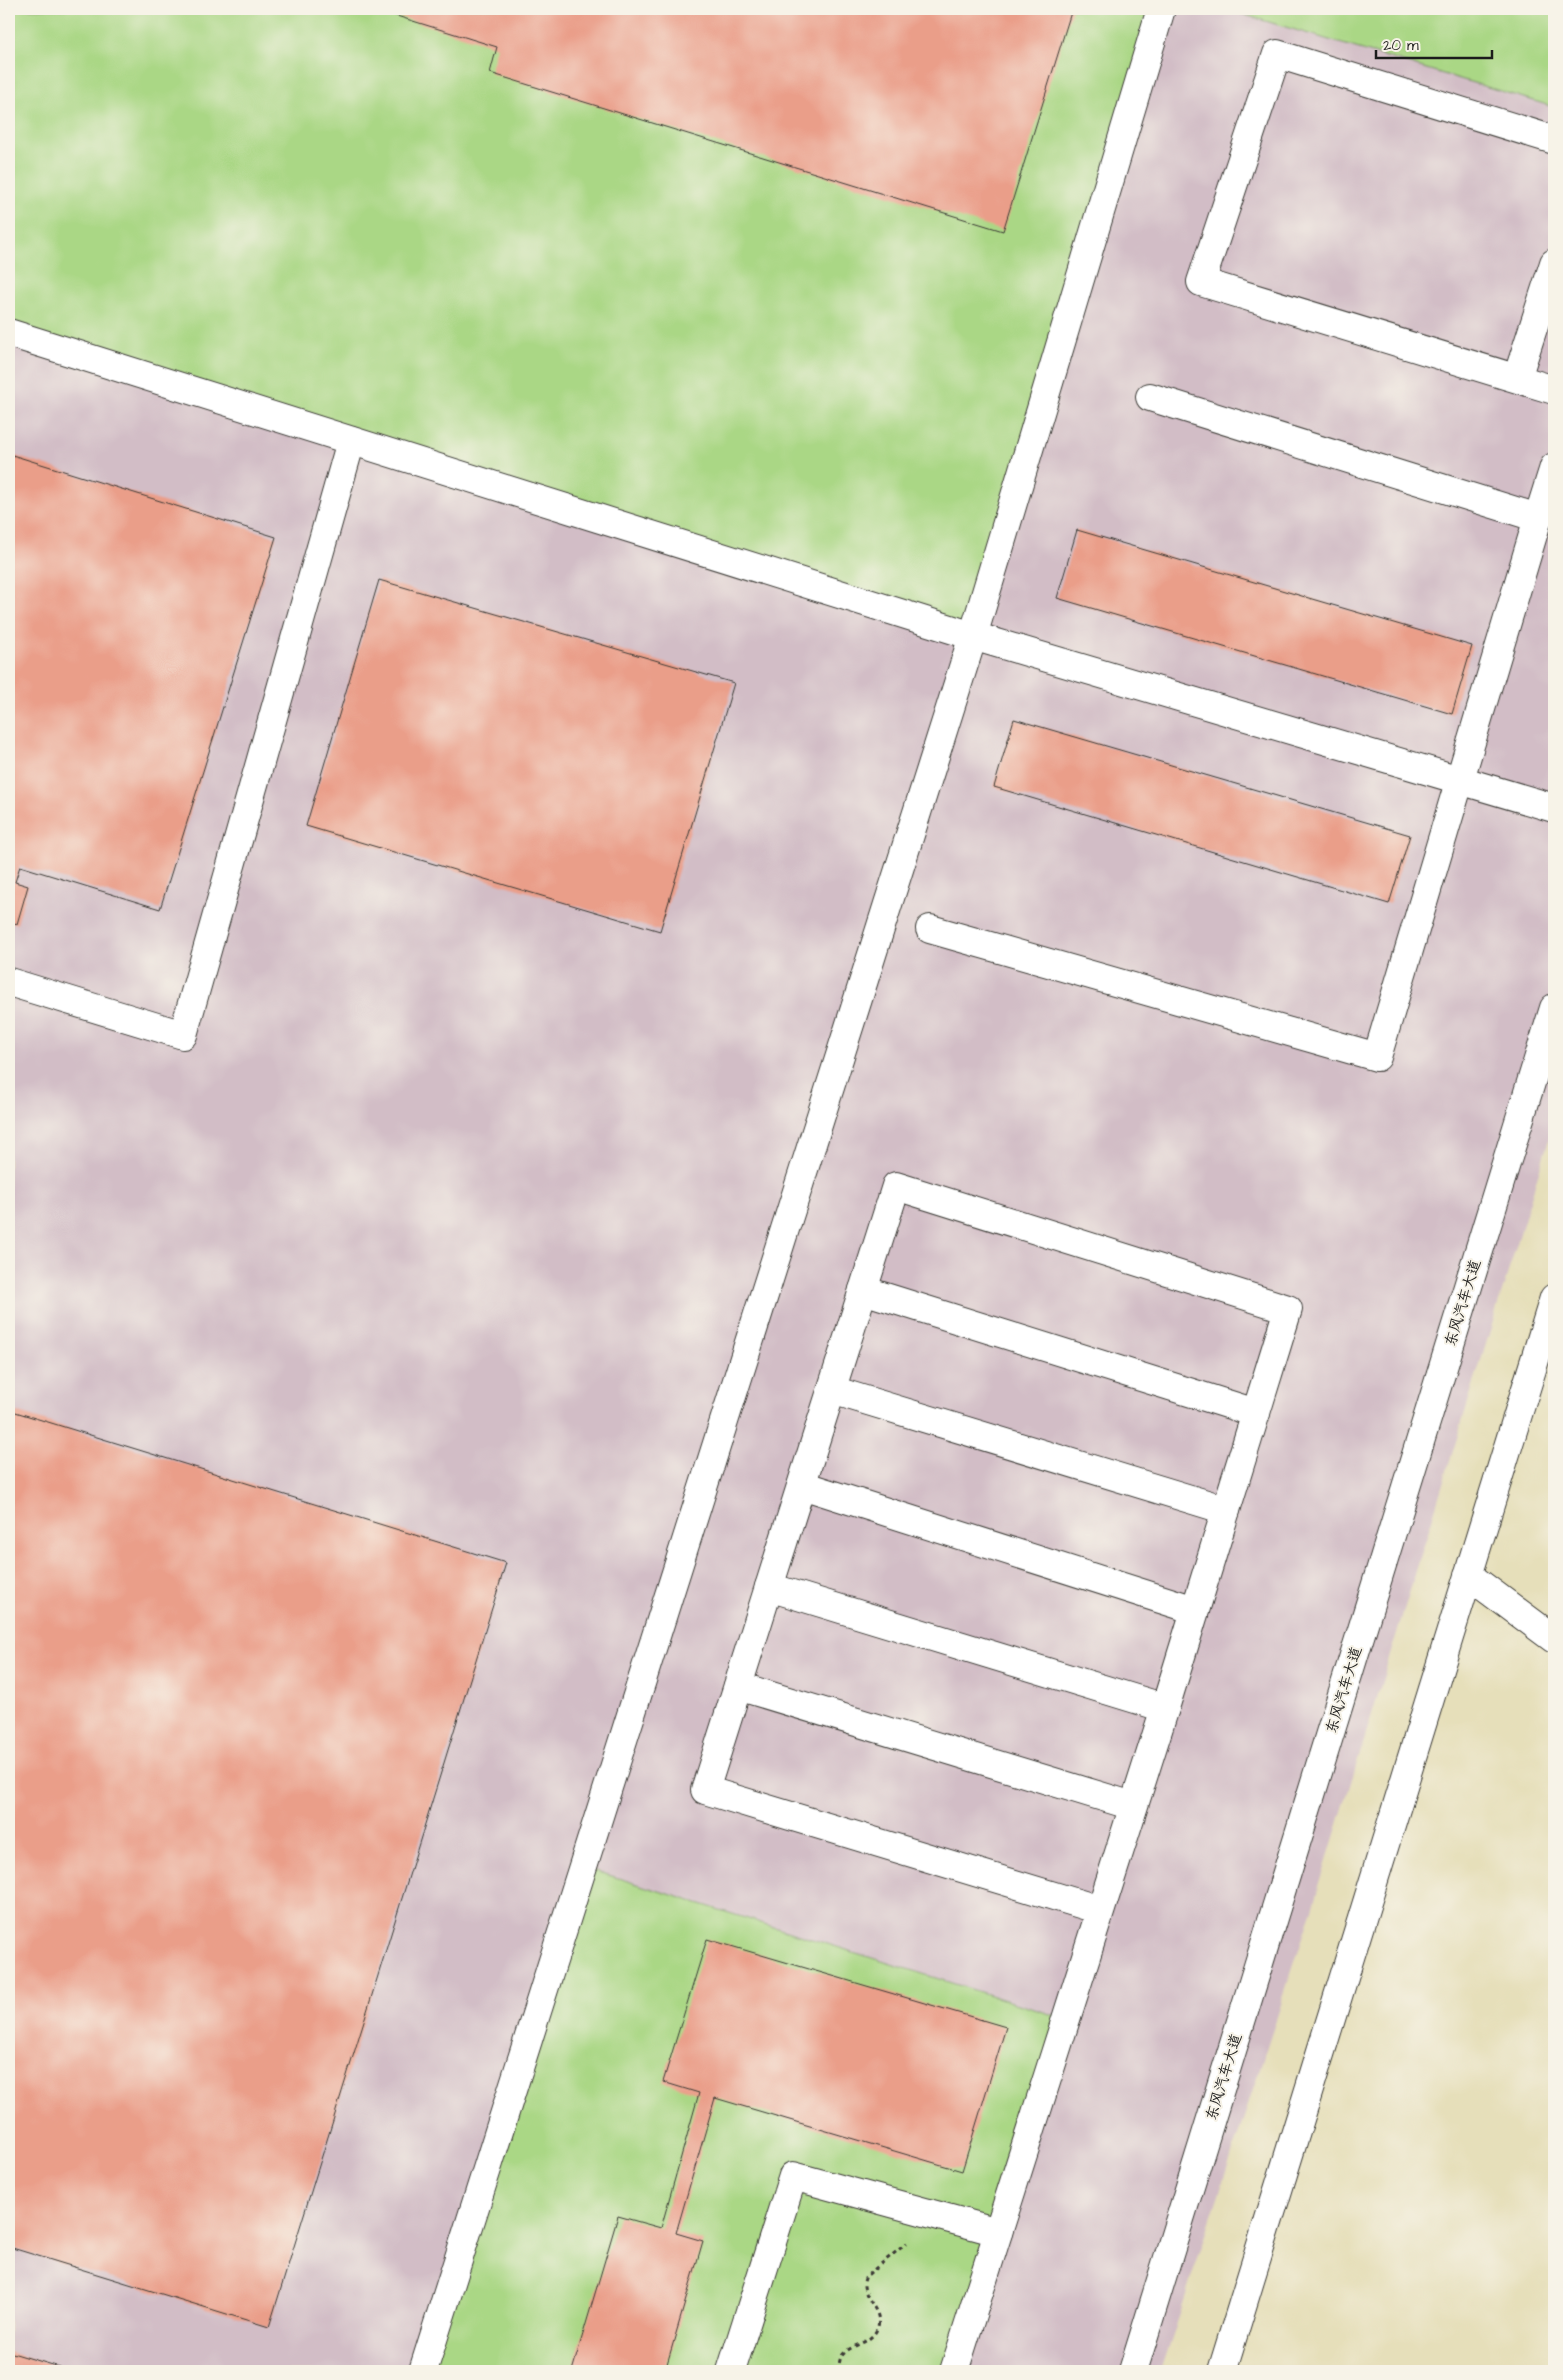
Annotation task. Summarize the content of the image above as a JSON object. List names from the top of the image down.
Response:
{
  "streets": {
    "main road": ["东风汽车大道"]
  },
  "scale_bar": "20 m"
}
